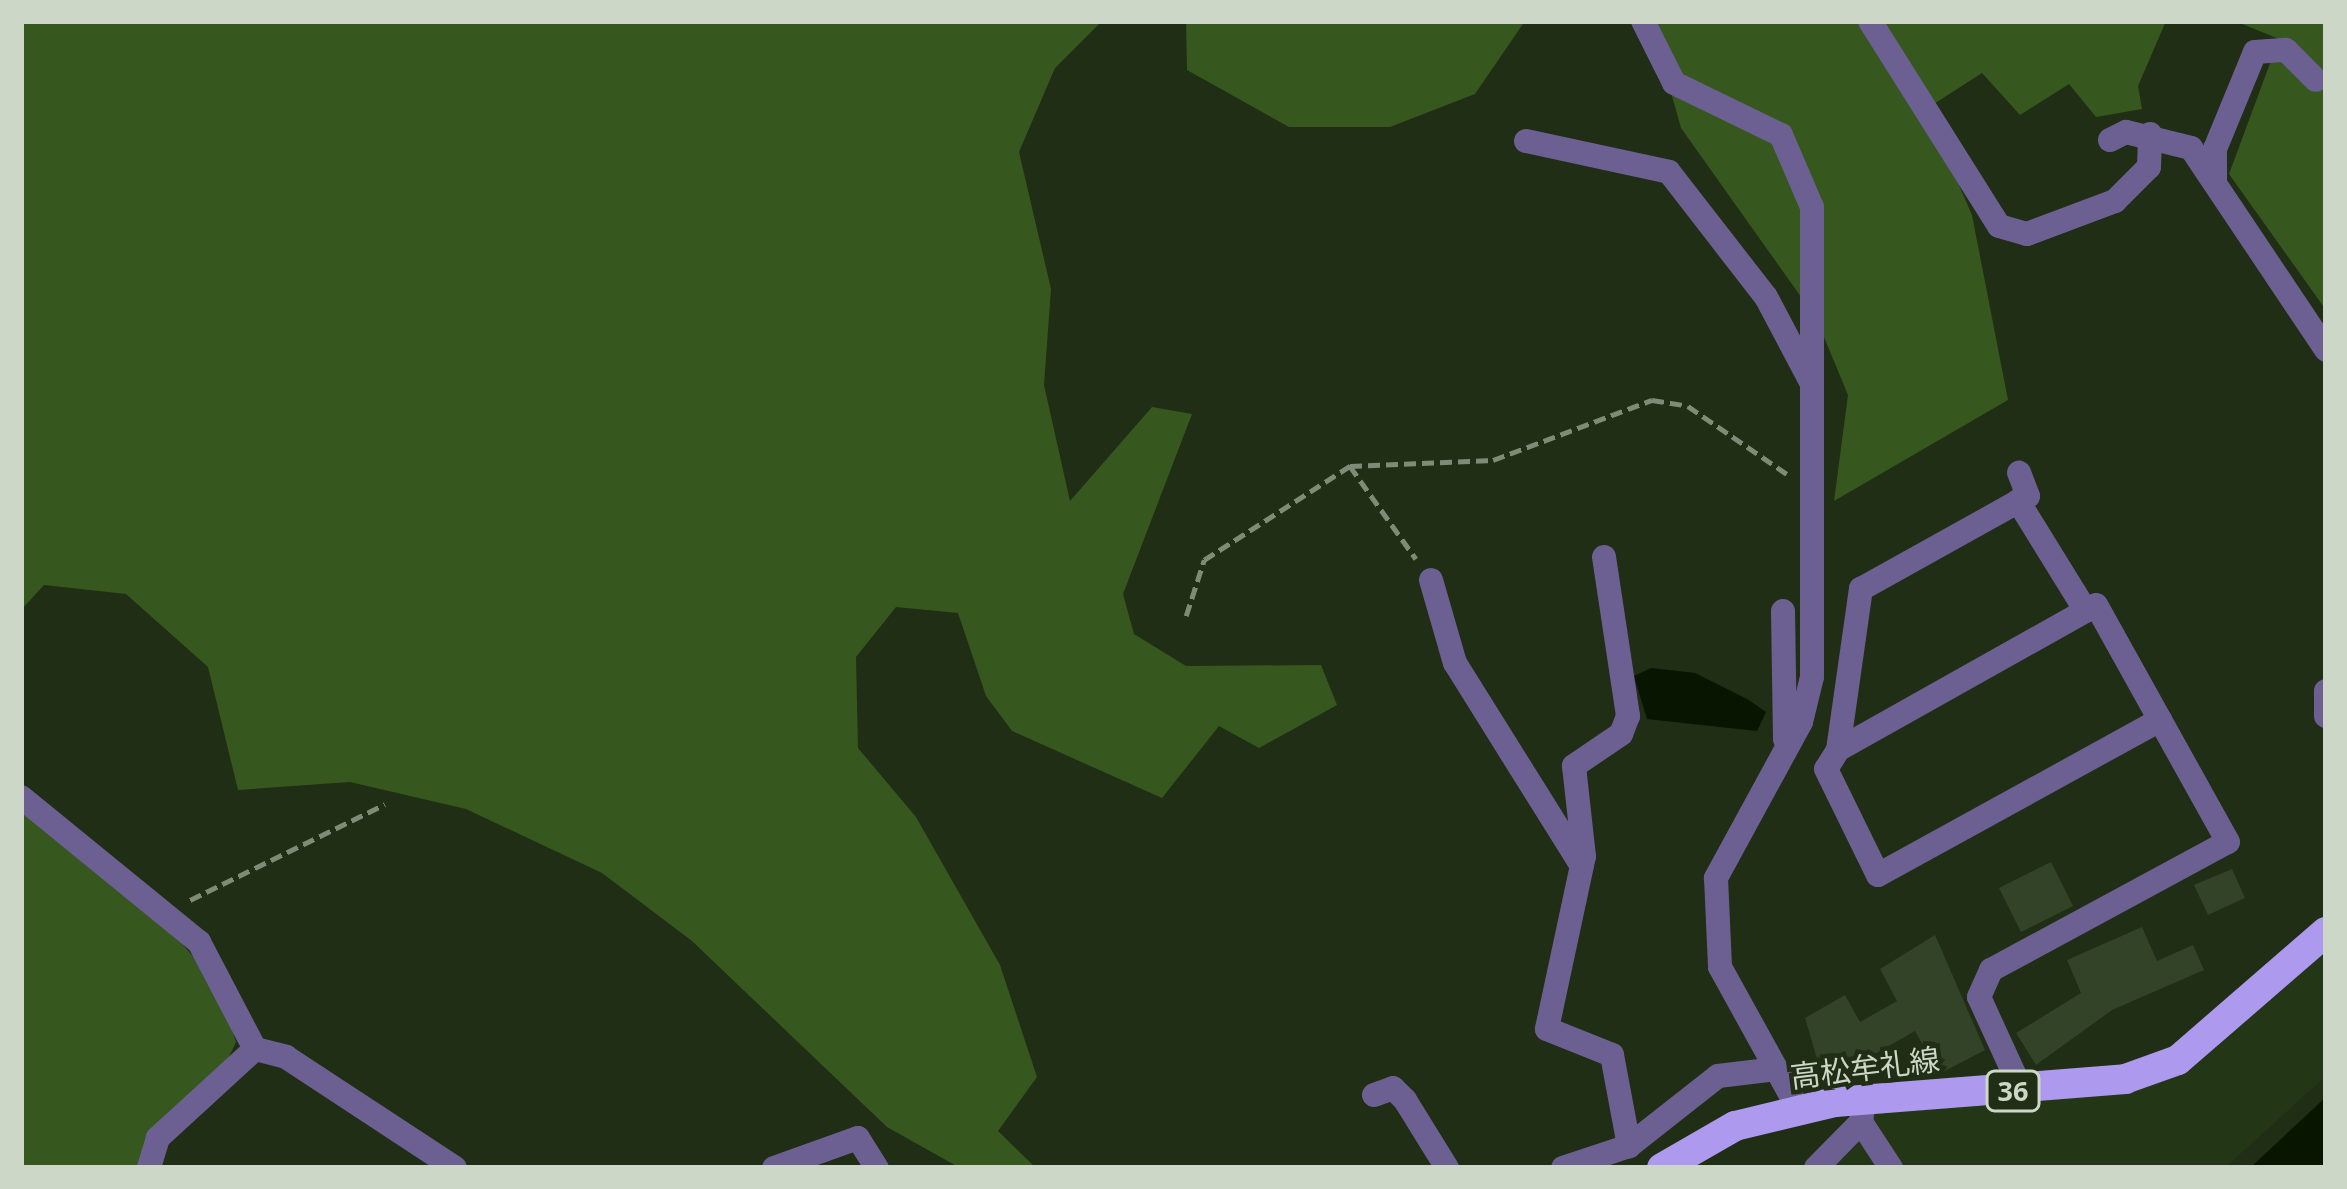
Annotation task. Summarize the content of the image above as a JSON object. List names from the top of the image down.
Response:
{
  "streets": {
    "main road": ["高松牟礼線", "36"]
  }
}
